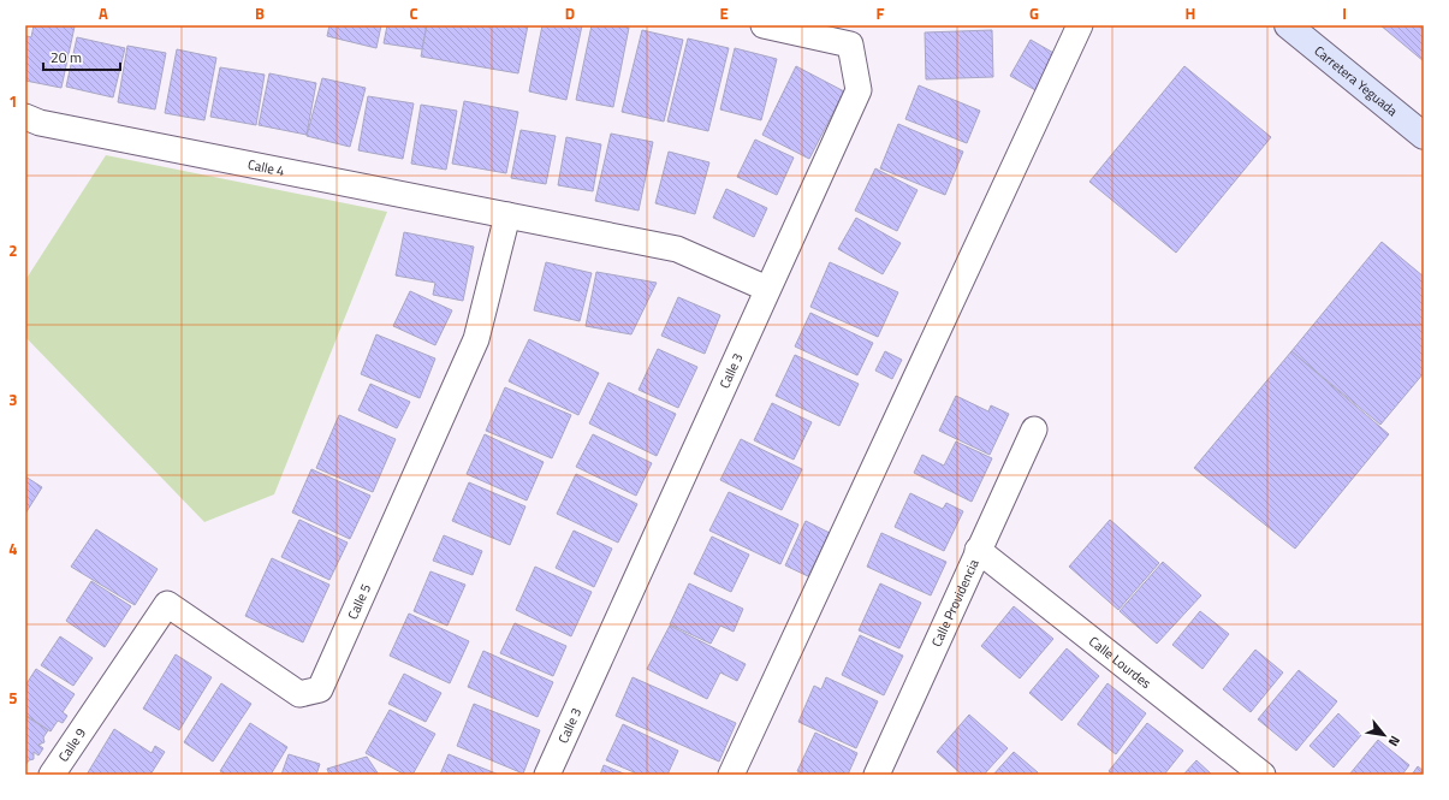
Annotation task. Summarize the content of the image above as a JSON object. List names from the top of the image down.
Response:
{
  "streets": {
    "street": [
      "Carretera Yeguada",
      "Calle 4",
      "Calle 3",
      "Calle 5",
      "Calle Providencia",
      "Calle Lourdes",
      "Calle 9"
    ]
  },
  "crossings": [
    ["Calle 4", "Calle 3"],
    ["Calle 4", "Calle 5"],
    ["Calle 5", "Calle 9"],
    ["Calle Providencia", "Calle Lourdes"]
  ],
  "scale_bar": "20 m",
  "north": "bottom right",
  "grid": {
    "columns": [
      "A",
      "B",
      "C",
      "D",
      "E",
      "F",
      "G",
      "H",
      "I"
    ],
    "rows": [
      "1",
      "2",
      "3",
      "4",
      "5"
    ]
  }
}
